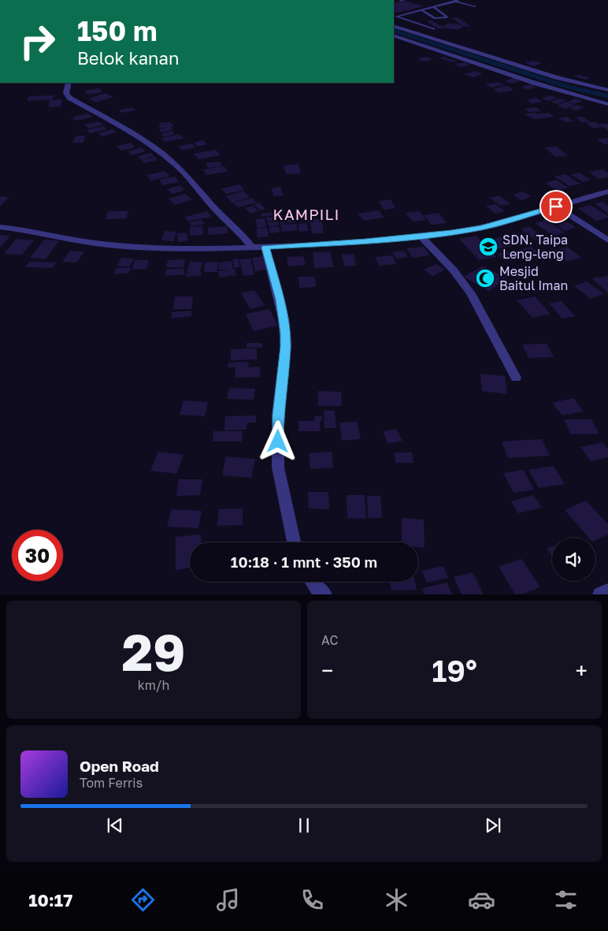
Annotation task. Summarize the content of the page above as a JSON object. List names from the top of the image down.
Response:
{
  "districts": ["KAMPILI"],
  "places": {
    "school or university": ["SDN. Taipa Leng-leng"],
    "mosque": ["Mesjid Baitul Iman"]
  },
  "page": {
    "turn": ["150 m", "Belok kanan"],
    "limit": "30",
    "trip": "10:18 · 1 mnt · 350 m",
    "tile": [
      ["29", "km/h"],
      "AC"
    ],
    "heat": ["−", "19°", "+"],
    "song": ["Open Road", "Tom Ferris"],
    "tabs": "10:17"
  }
}
